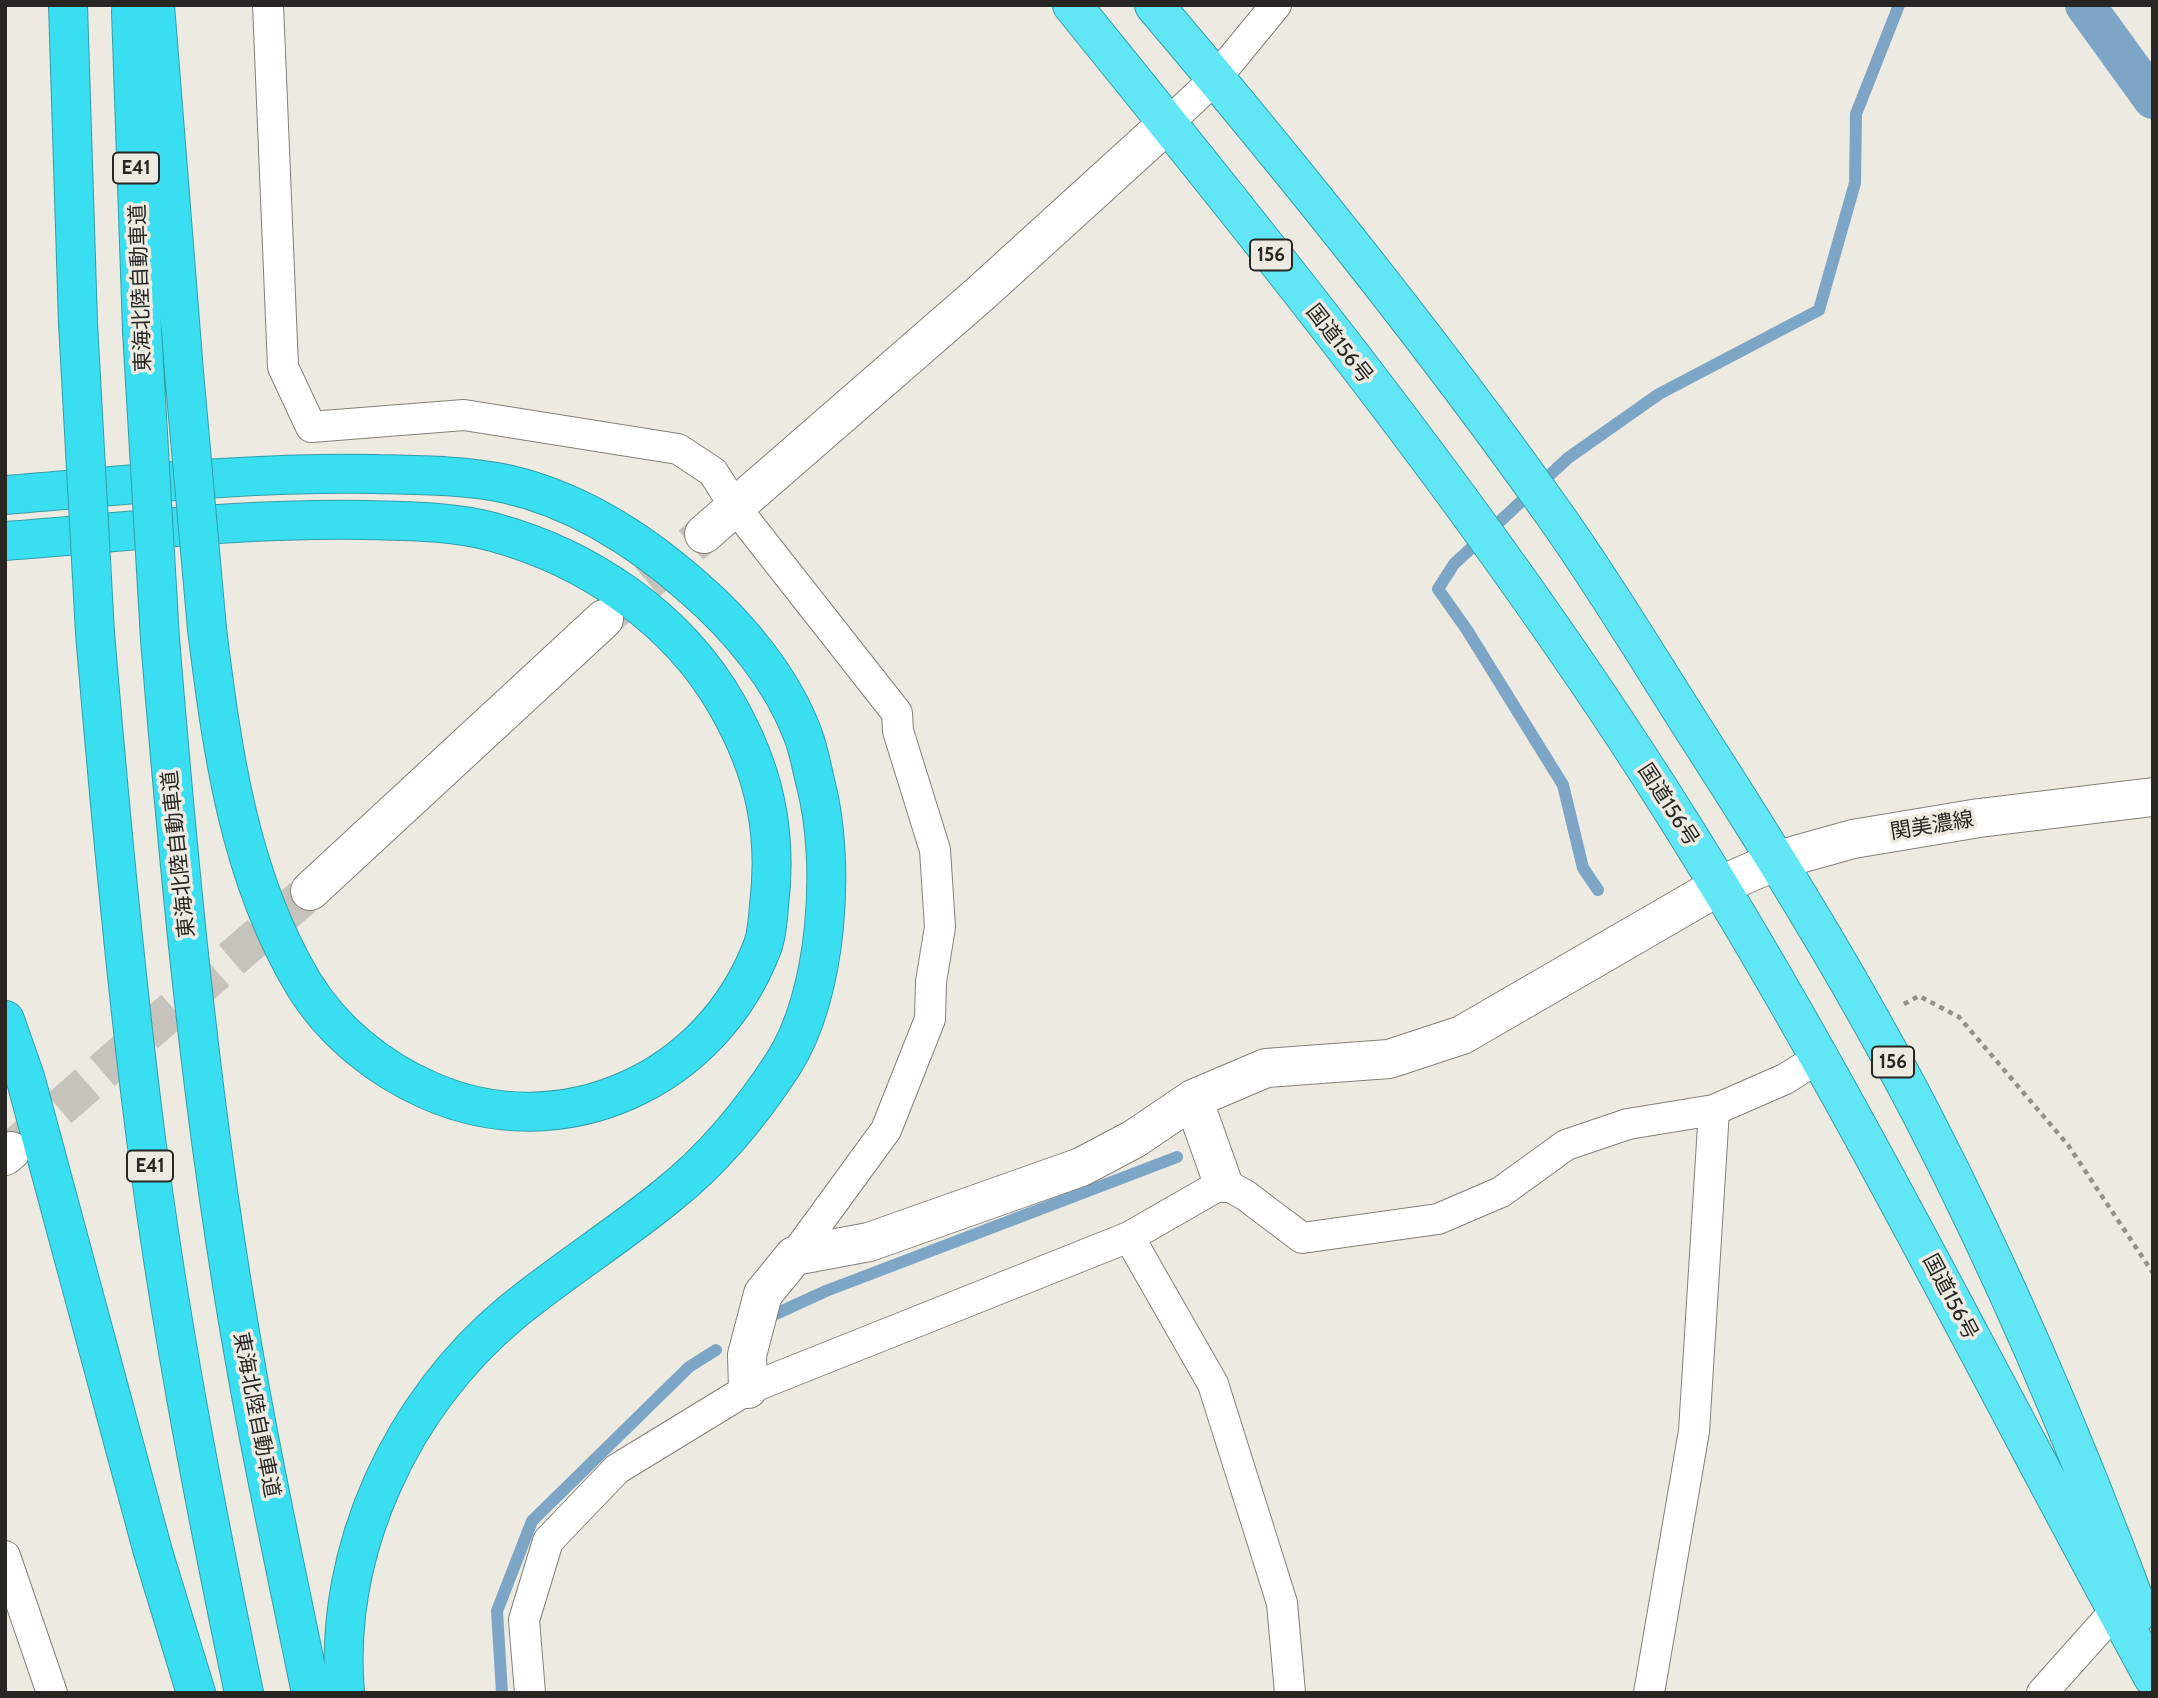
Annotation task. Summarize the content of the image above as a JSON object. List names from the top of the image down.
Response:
{
  "streets": {
    "highway": [
      "E41",
      "156",
      "東海北陸自動車道",
      "国道156号"
    ],
    "street": ["関美濃線"]
  },
  "crossings": [
    ["国道156号", "関美濃線"]
  ]
}
